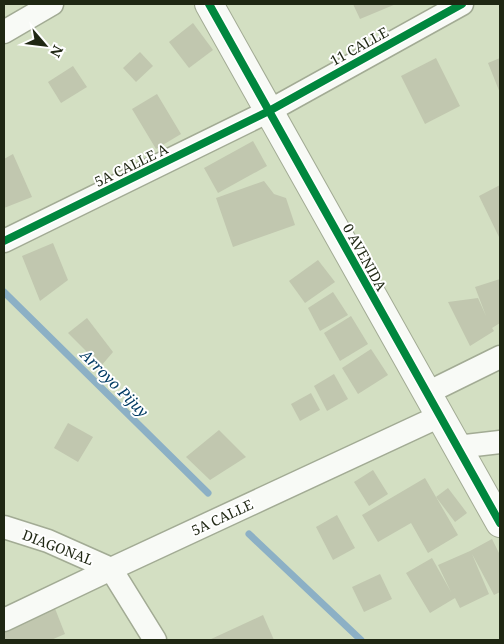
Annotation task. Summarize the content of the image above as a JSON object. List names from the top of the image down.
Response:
{
  "streets": {
    "street": [
      "11 CALLE",
      "5A CALLE A",
      "0 AVENIDA",
      "5A CALLE",
      "DIAGONAL"
    ]
  },
  "crossings": [
    ["11 CALLE", "5A CALLE A"],
    ["11 CALLE", "0 AVENIDA"],
    ["5A CALLE A", "0 AVENIDA"],
    ["0 AVENIDA", "5A CALLE"],
    ["5A CALLE", "DIAGONAL"]
  ],
  "water": ["Arroyo Pijuy"],
  "north": "bottom right"
}
